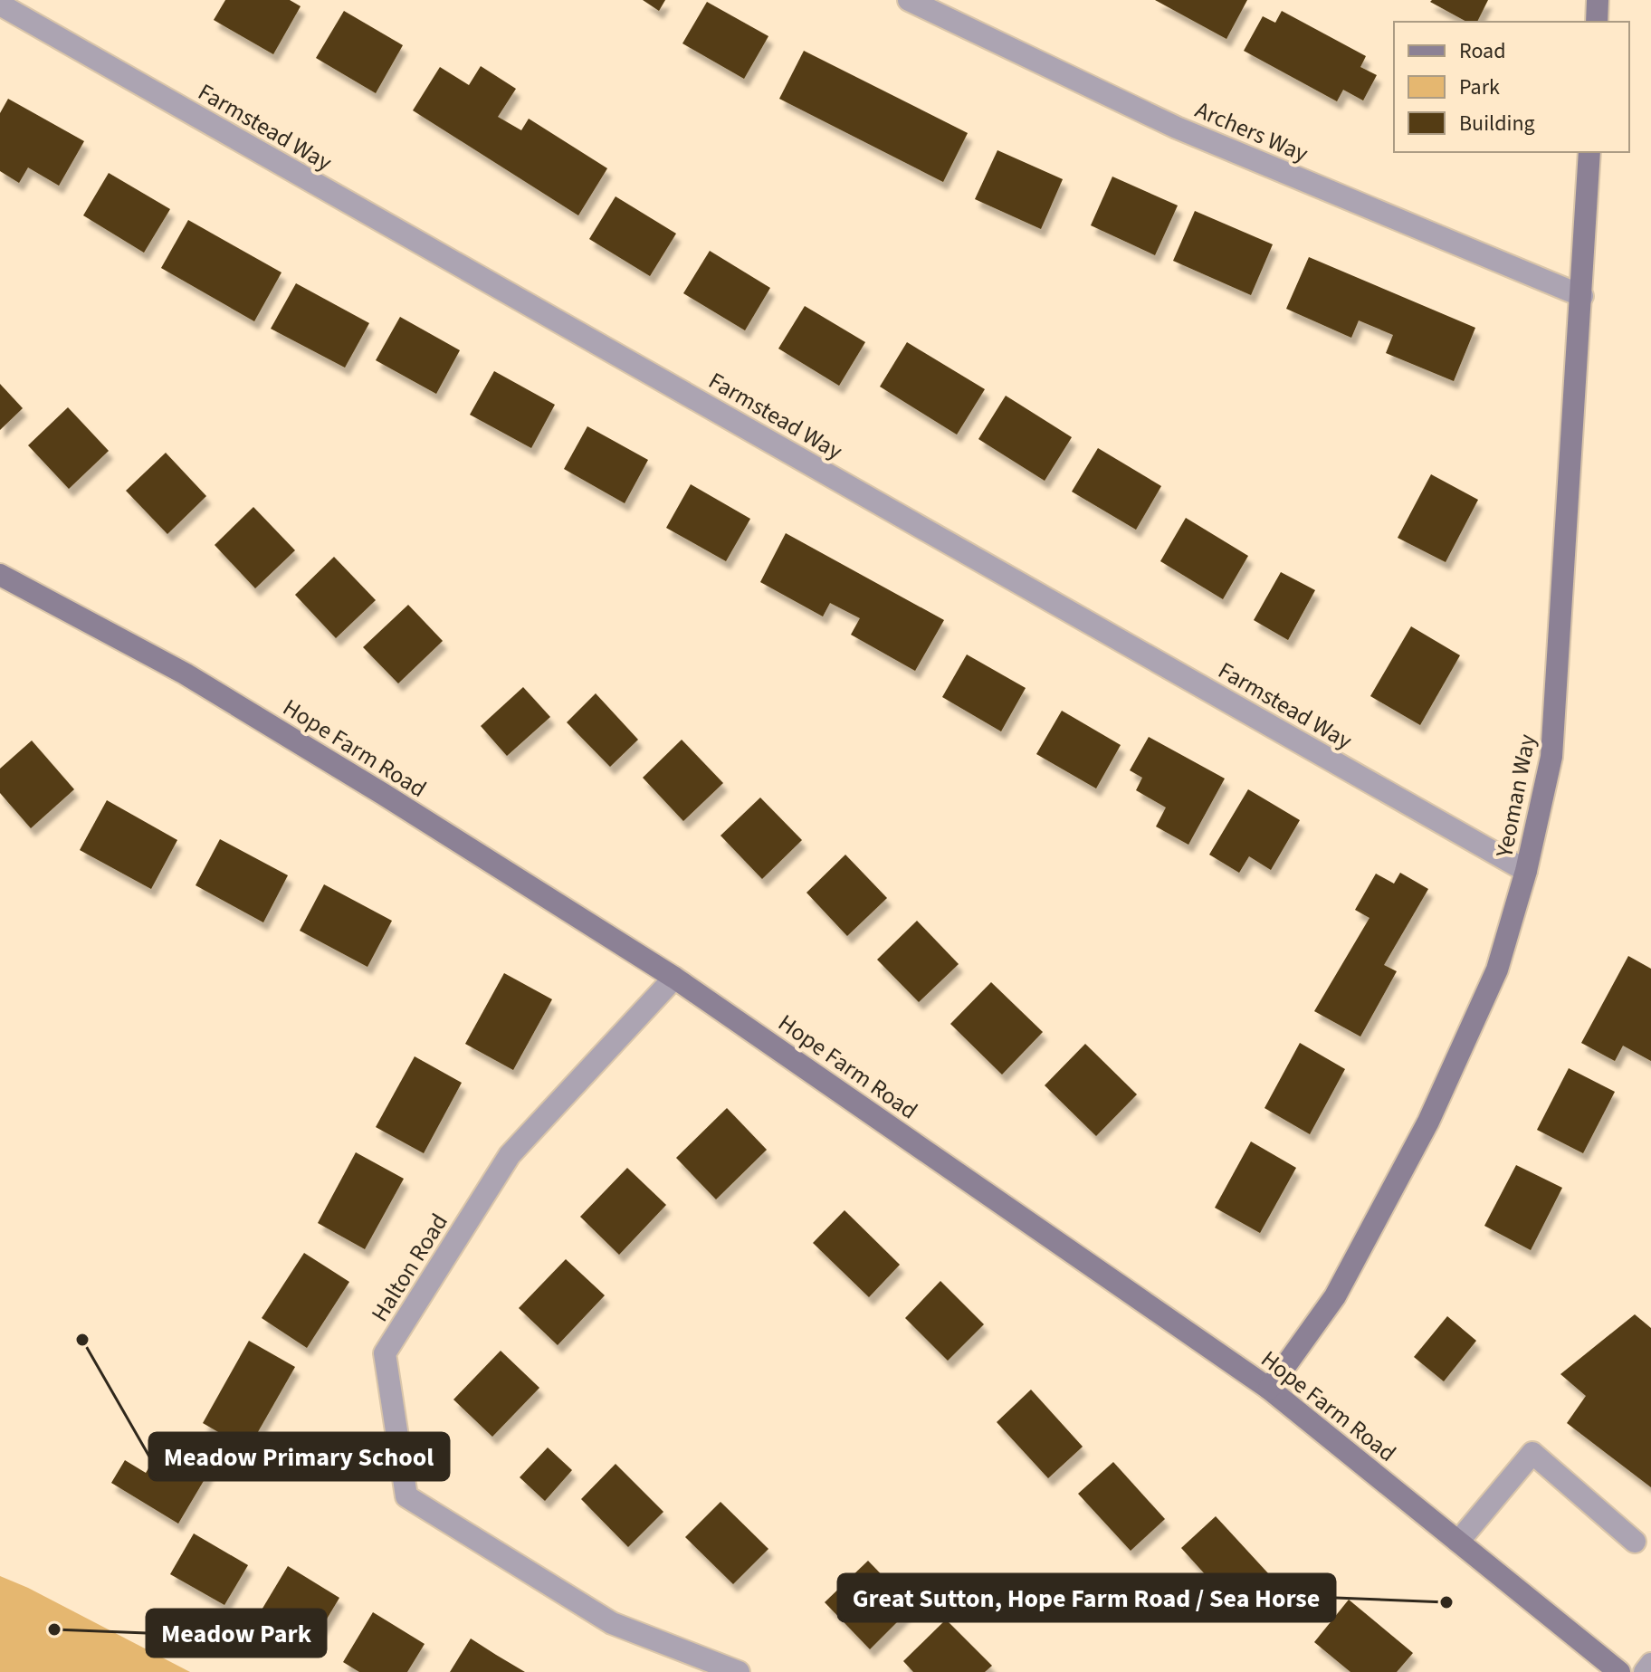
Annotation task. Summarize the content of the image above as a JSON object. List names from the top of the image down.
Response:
{
  "streets": {
    "street": [
      "Farmstead Way",
      "Archers Way",
      "Hope Farm Road",
      "Yeoman Way",
      "Halton Road"
    ]
  },
  "crossings": [
    ["Farmstead Way", "Yeoman Way"],
    ["Archers Way", "Yeoman Way"],
    ["Hope Farm Road", "Yeoman Way"],
    ["Hope Farm Road", "Halton Road"]
  ],
  "places": ["Meadow Primary School", "Great Sutton, Hope Farm Road / Sea Horse", "Meadow Park"],
  "legend": ["Road", "Park", "Building"]
}
